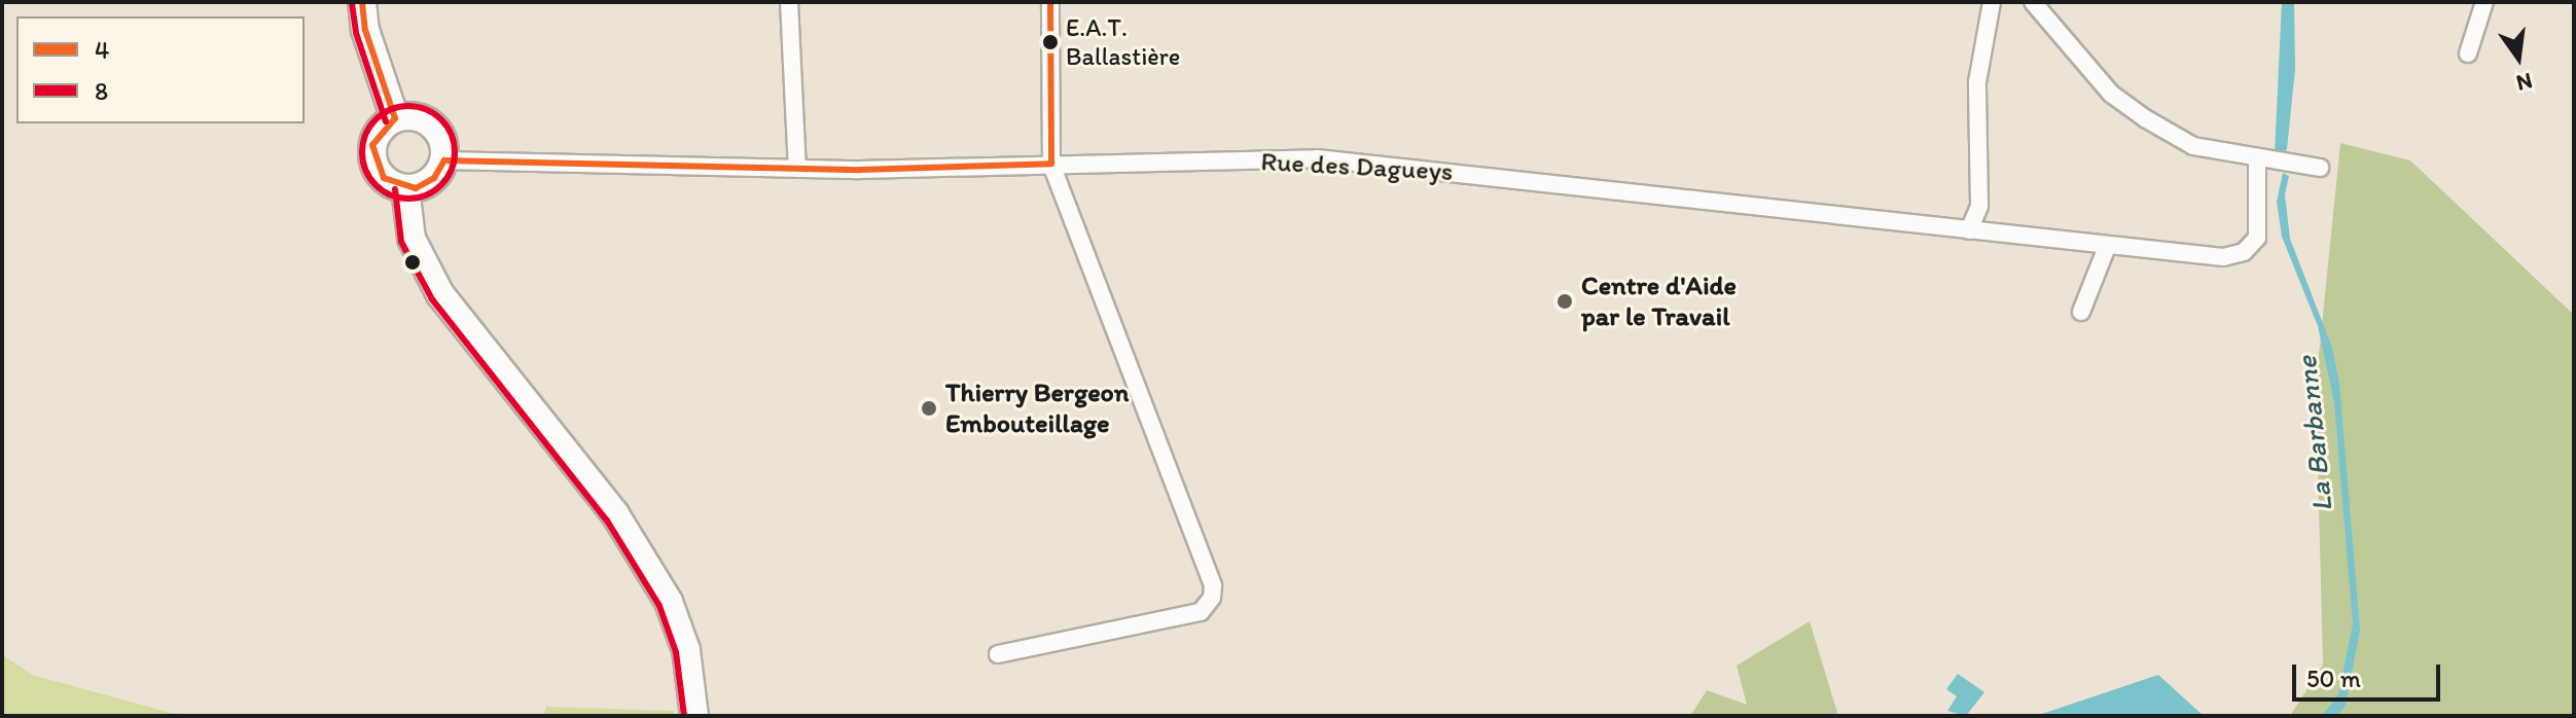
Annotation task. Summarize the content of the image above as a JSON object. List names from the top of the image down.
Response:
{
  "streets": {
    "street": ["Rue des Dagueys"]
  },
  "water": ["La Barbanne"],
  "places": ["E.A.T. Ballastière", "Centre d'Aide par le Travail", "Thierry Bergeon Embouteillage"],
  "lines": ["transit line 4", "transit line 8"],
  "legend": ["4", "8"],
  "scale_bar": "50 m",
  "north": "bottom"
}
